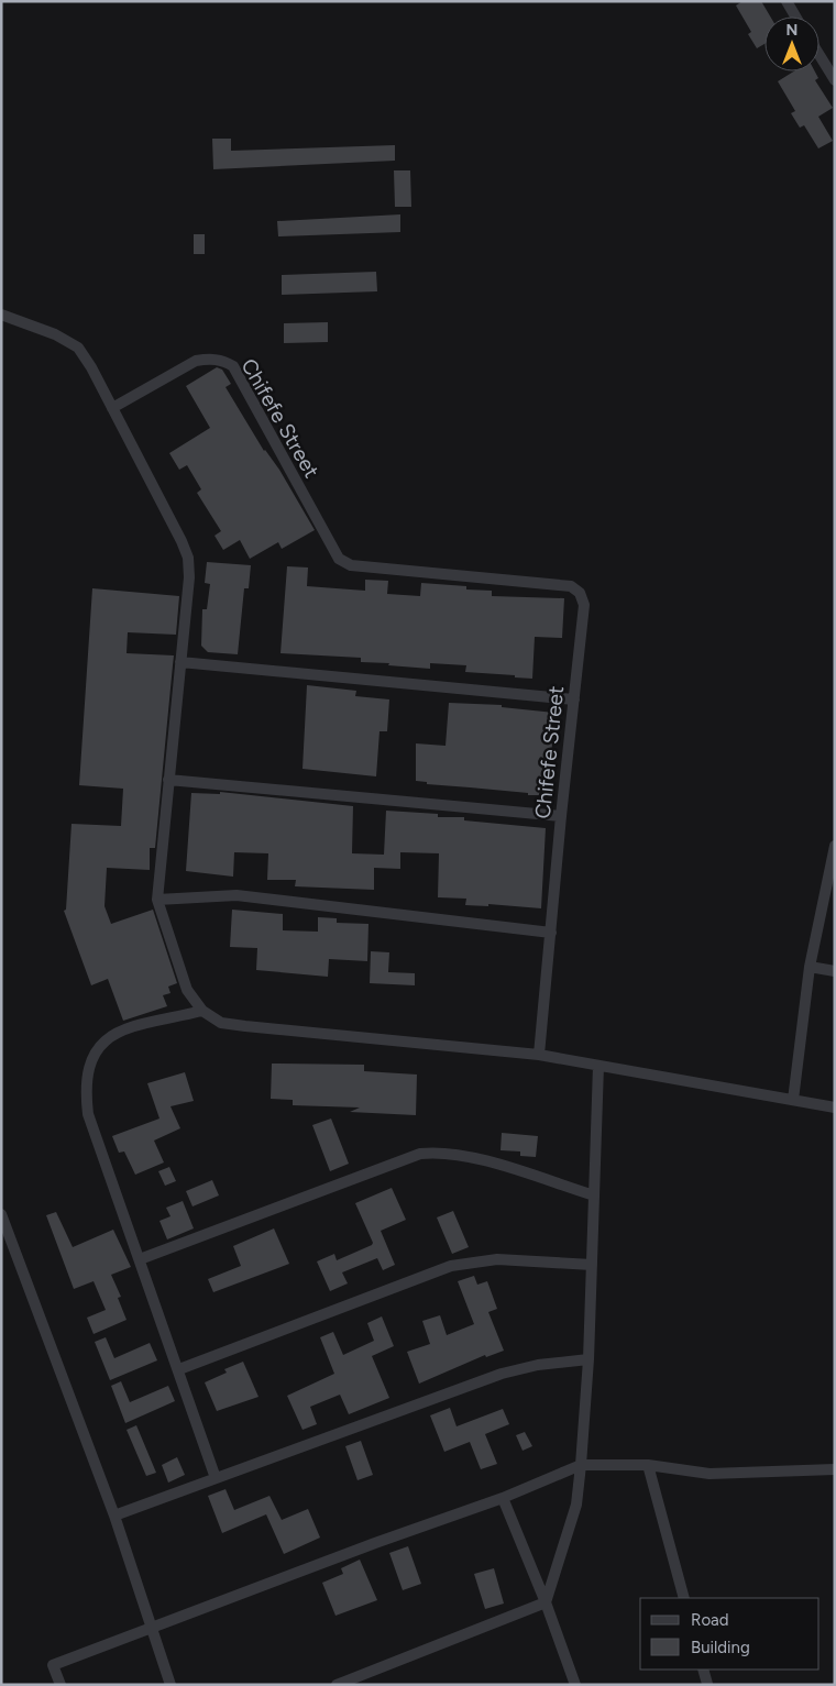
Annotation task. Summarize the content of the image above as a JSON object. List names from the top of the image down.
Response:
{
  "streets": {
    "street": ["Chifefe Street"]
  },
  "legend": ["Road", "Building"],
  "north": "top"
}
